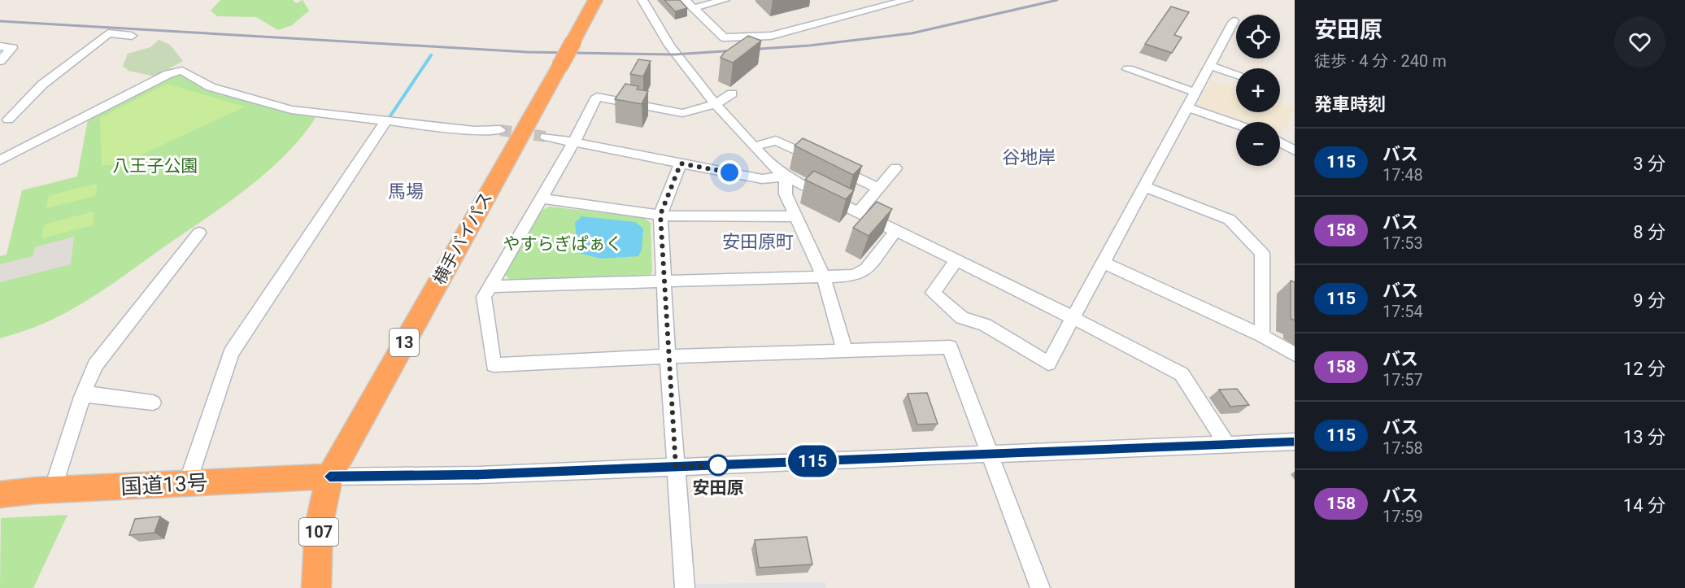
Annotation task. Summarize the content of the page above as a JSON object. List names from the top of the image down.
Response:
{
  "streets": {
    "highway": [
      "横手バイパス",
      "13",
      "国道13号",
      "107"
    ]
  },
  "crossings": [
    ["横手バイパス", "国道13号"],
    ["横手バイパス", "107"],
    ["国道13号", "107"]
  ],
  "districts": ["谷地岸", "馬場", "安田原町"],
  "parks": ["八王子公園", "やすらぎぱぁく"],
  "places": ["安田原"],
  "lines": ["bus line 115"],
  "page": {
    "on_map": "115",
    "heading": [
      ["安田原", "徒歩 · 4 分 · 240 m"],
      "発車時刻"
    ],
    "map_buttons": ["+", "−"],
    "list": [
      {
        "mark": "115",
        "name": "バス",
        "note": "17:48",
        "value": "3 分"
      },
      {
        "mark": "158",
        "name": "バス",
        "note": "17:53",
        "value": "8 分"
      },
      {
        "mark": "115",
        "name": "バス",
        "note": "17:54",
        "value": "9 分"
      },
      {
        "mark": "158",
        "name": "バス",
        "note": "17:57",
        "value": "12 分"
      },
      {
        "mark": "115",
        "name": "バス",
        "note": "17:58",
        "value": "13 分"
      },
      {
        "mark": "158",
        "name": "バス",
        "note": "17:59",
        "value": "14 分"
      }
    ]
  }
}
